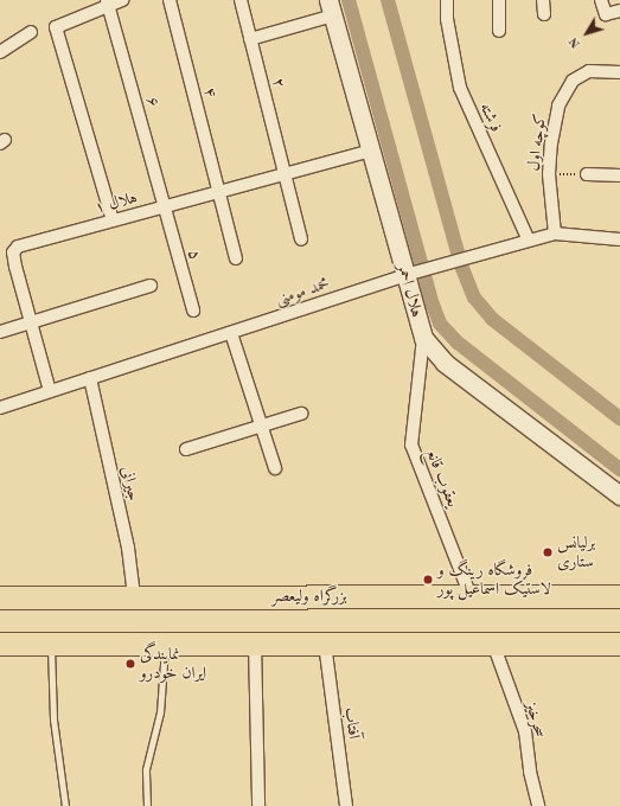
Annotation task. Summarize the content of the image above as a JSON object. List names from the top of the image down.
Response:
{
  "streets": {
    "highway": ["بزرگراه ولیعصر"],
    "main road": ["هلال احمر"],
    "street": [
      "۲",
      "۴",
      "۶",
      "فرشته",
      "کوچه اول",
      "هلال ۱",
      "۵",
      "محمد مومنی",
      "یعقوب قانع",
      "جیرانی",
      "سحرخیز",
      "آفتاب"
    ]
  },
  "crossings": [
    ["۲", "هلال ۱"],
    ["۴", "هلال ۱"],
    ["۶", "هلال ۱"],
    ["۶", "۵"],
    ["فرشته", "محمد مومنی"],
    ["کوچه اول", "محمد مومنی"],
    ["هلال ۱", "۵"],
    ["هلال ۱", "هلال احمر"],
    ["هلال ۱", "محمد مومنی"],
    ["هلال احمر", "محمد مومنی"],
    ["هلال احمر", "یعقوب قانع"],
    ["محمد مومنی", "جیرانی"],
    ["یعقوب قانع", "بزرگراه ولیعصر"],
    ["جیرانی", "بزرگراه ولیعصر"]
  ],
  "places": ["برلیانس ستاری", "فروشگاه رینگ و لاستیک اسماعیل پور", "نمایندگی ایران خودرو"],
  "north": "bottom left"
}
